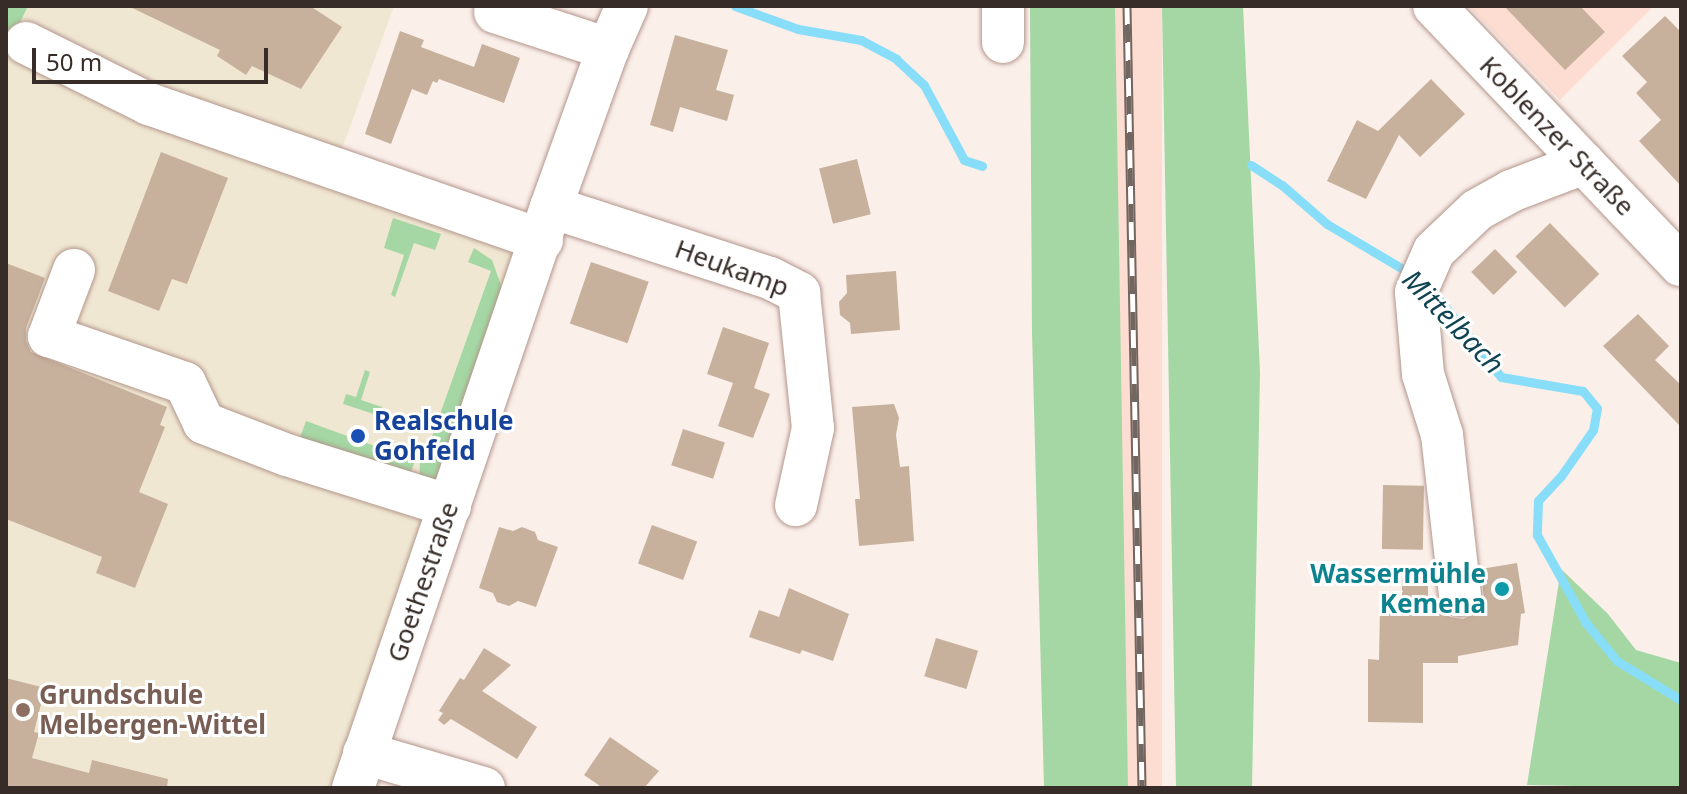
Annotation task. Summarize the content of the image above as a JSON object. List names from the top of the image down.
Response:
{
  "streets": {
    "street": ["Koblenzer Straße", "Heukamp", "Goethestraße"]
  },
  "crossings": [
    ["Heukamp", "Goethestraße"]
  ],
  "water": ["Mittelbach"],
  "places": ["Realschule Gohfeld", "Wassermühle Kemena", "Grundschule Melbergen-Wittel"],
  "scale_bar": "50 m"
}
